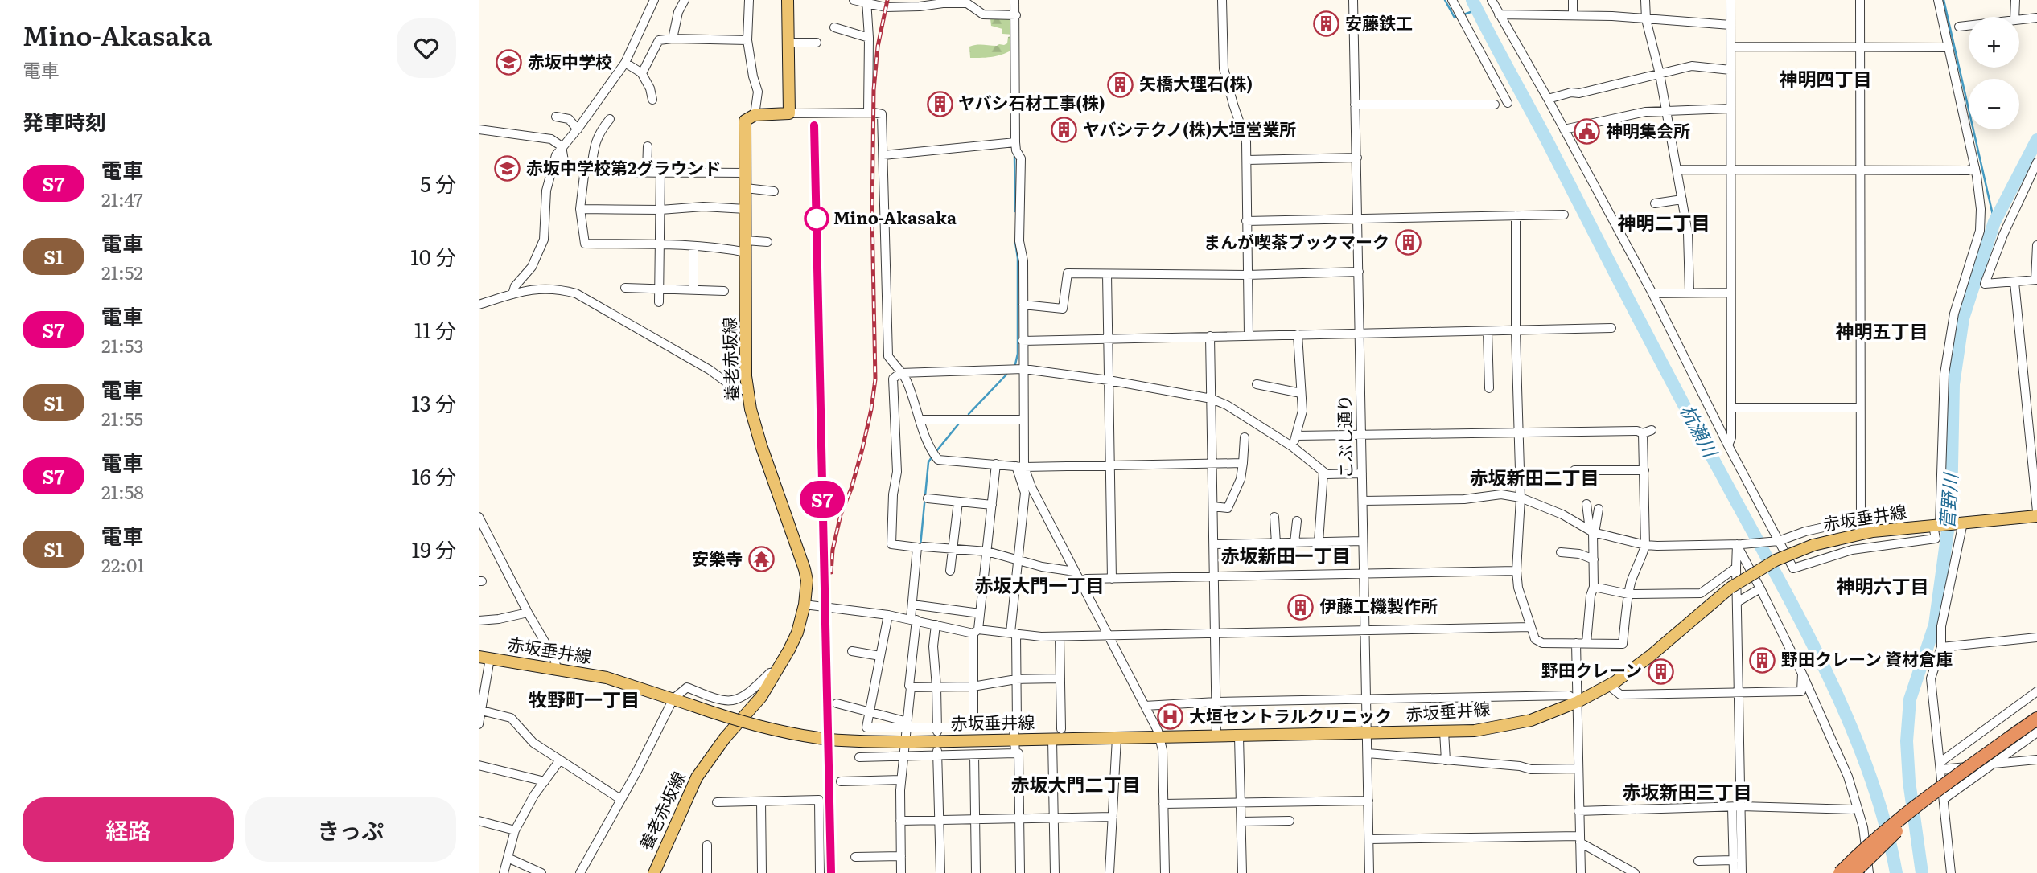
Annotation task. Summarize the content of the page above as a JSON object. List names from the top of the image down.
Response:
{
  "streets": {
    "main road": ["養老赤坂線", "赤坂垂井線"],
    "street": ["こぶし通り"]
  },
  "crossings": [
    ["こぶし通り", "赤坂垂井線"]
  ],
  "districts": [
    "神明四丁目",
    "神明二丁目",
    "神明五丁目",
    "赤坂新田二丁目",
    "赤坂新田一丁目",
    "赤坂大門一丁目",
    "神明六丁目",
    "牧野町一丁目",
    "赤坂大門二丁目",
    "赤坂新田三丁目"
  ],
  "water": ["杭瀬川", "菅野川"],
  "places": {
    "building": [
      "安藤鉄工",
      "矢橋大理石(株)",
      "ヤバシ石材工事(株)",
      "ヤバシテクノ(株)大垣営業所",
      "まんが喫茶ブックマーク",
      "伊藤工機製作所",
      "野田クレーン 資材倉庫",
      "野田クレーン"
    ],
    "school or university": ["赤坂中学校", "赤坂中学校第2グラウンド"],
    "public building": ["神明集会所"],
    "other": ["Mino-Akasaka"],
    "temple": ["安樂寺"],
    "hospital": ["大垣セントラルクリニック"]
  },
  "page": {
    "heading": [
      ["Mino-Akasaka", "電車"],
      "発車時刻"
    ],
    "on_map": "S7",
    "map_buttons": ["+", "−"],
    "list": [
      {
        "mark": "S7",
        "name": "電車",
        "note": "21:47",
        "value": "5 分"
      },
      {
        "mark": "S1",
        "name": "電車",
        "note": "21:52",
        "value": "10 分"
      },
      {
        "mark": "S7",
        "name": "電車",
        "note": "21:53",
        "value": "11 分"
      },
      {
        "mark": "S1",
        "name": "電車",
        "note": "21:55",
        "value": "13 分"
      },
      {
        "mark": "S7",
        "name": "電車",
        "note": "21:58",
        "value": "16 分"
      },
      {
        "mark": "S1",
        "name": "電車",
        "note": "22:01",
        "value": "19 分"
      }
    ],
    "buttons": ["経路", "きっぷ"]
  }
}
